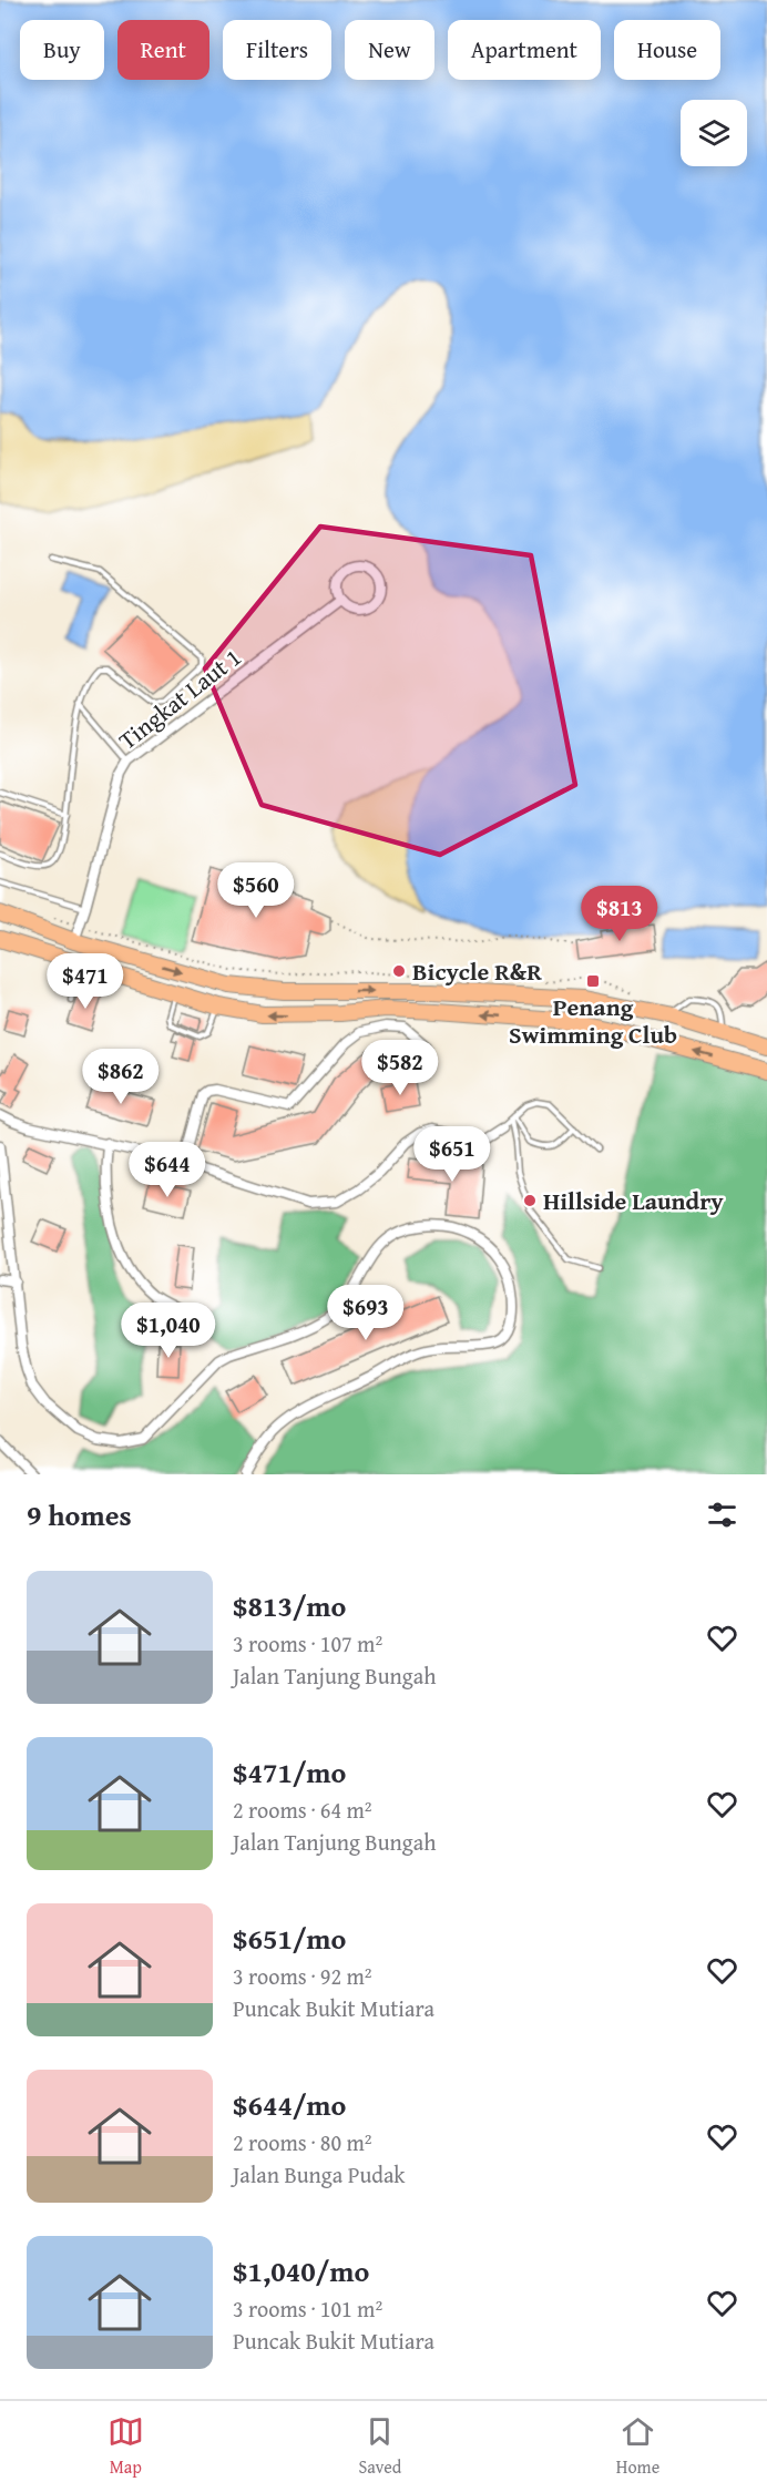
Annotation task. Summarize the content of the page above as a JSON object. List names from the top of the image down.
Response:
{
  "streets": {
    "street": ["Tingkat Laut 1"]
  },
  "places": {
    "other": ["Bicycle R&R", "Hillside Laundry"],
    "transit": ["Penang Swimming Club"]
  },
  "page": {
    "chip": [
      "Buy",
      "Rent",
      "Filters",
      "New",
      "Apartment",
      "House"
    ],
    "price": [
      "$560",
      "$813",
      "$471",
      "$582",
      "$862",
      "$651",
      "$644",
      "$693",
      "$1,040"
    ],
    "heading": "9 homes",
    "list": [
      {
        "name": "$813/mo",
        "note": "3 rooms · 107 m² · Jalan Tanjung Bungah"
      },
      {
        "name": "$471/mo",
        "note": "2 rooms · 64 m² · Jalan Tanjung Bungah"
      },
      {
        "name": "$651/mo",
        "note": "3 rooms · 92 m² · Puncak Bukit Mutiara"
      },
      {
        "name": "$644/mo",
        "note": "2 rooms · 80 m² · Jalan Bunga Pudak"
      },
      {
        "name": "$1,040/mo",
        "note": "3 rooms · 101 m² · Puncak Bukit Mutiara"
      }
    ],
    "tabs": ["Map", "Saved", "Home"]
  }
}
